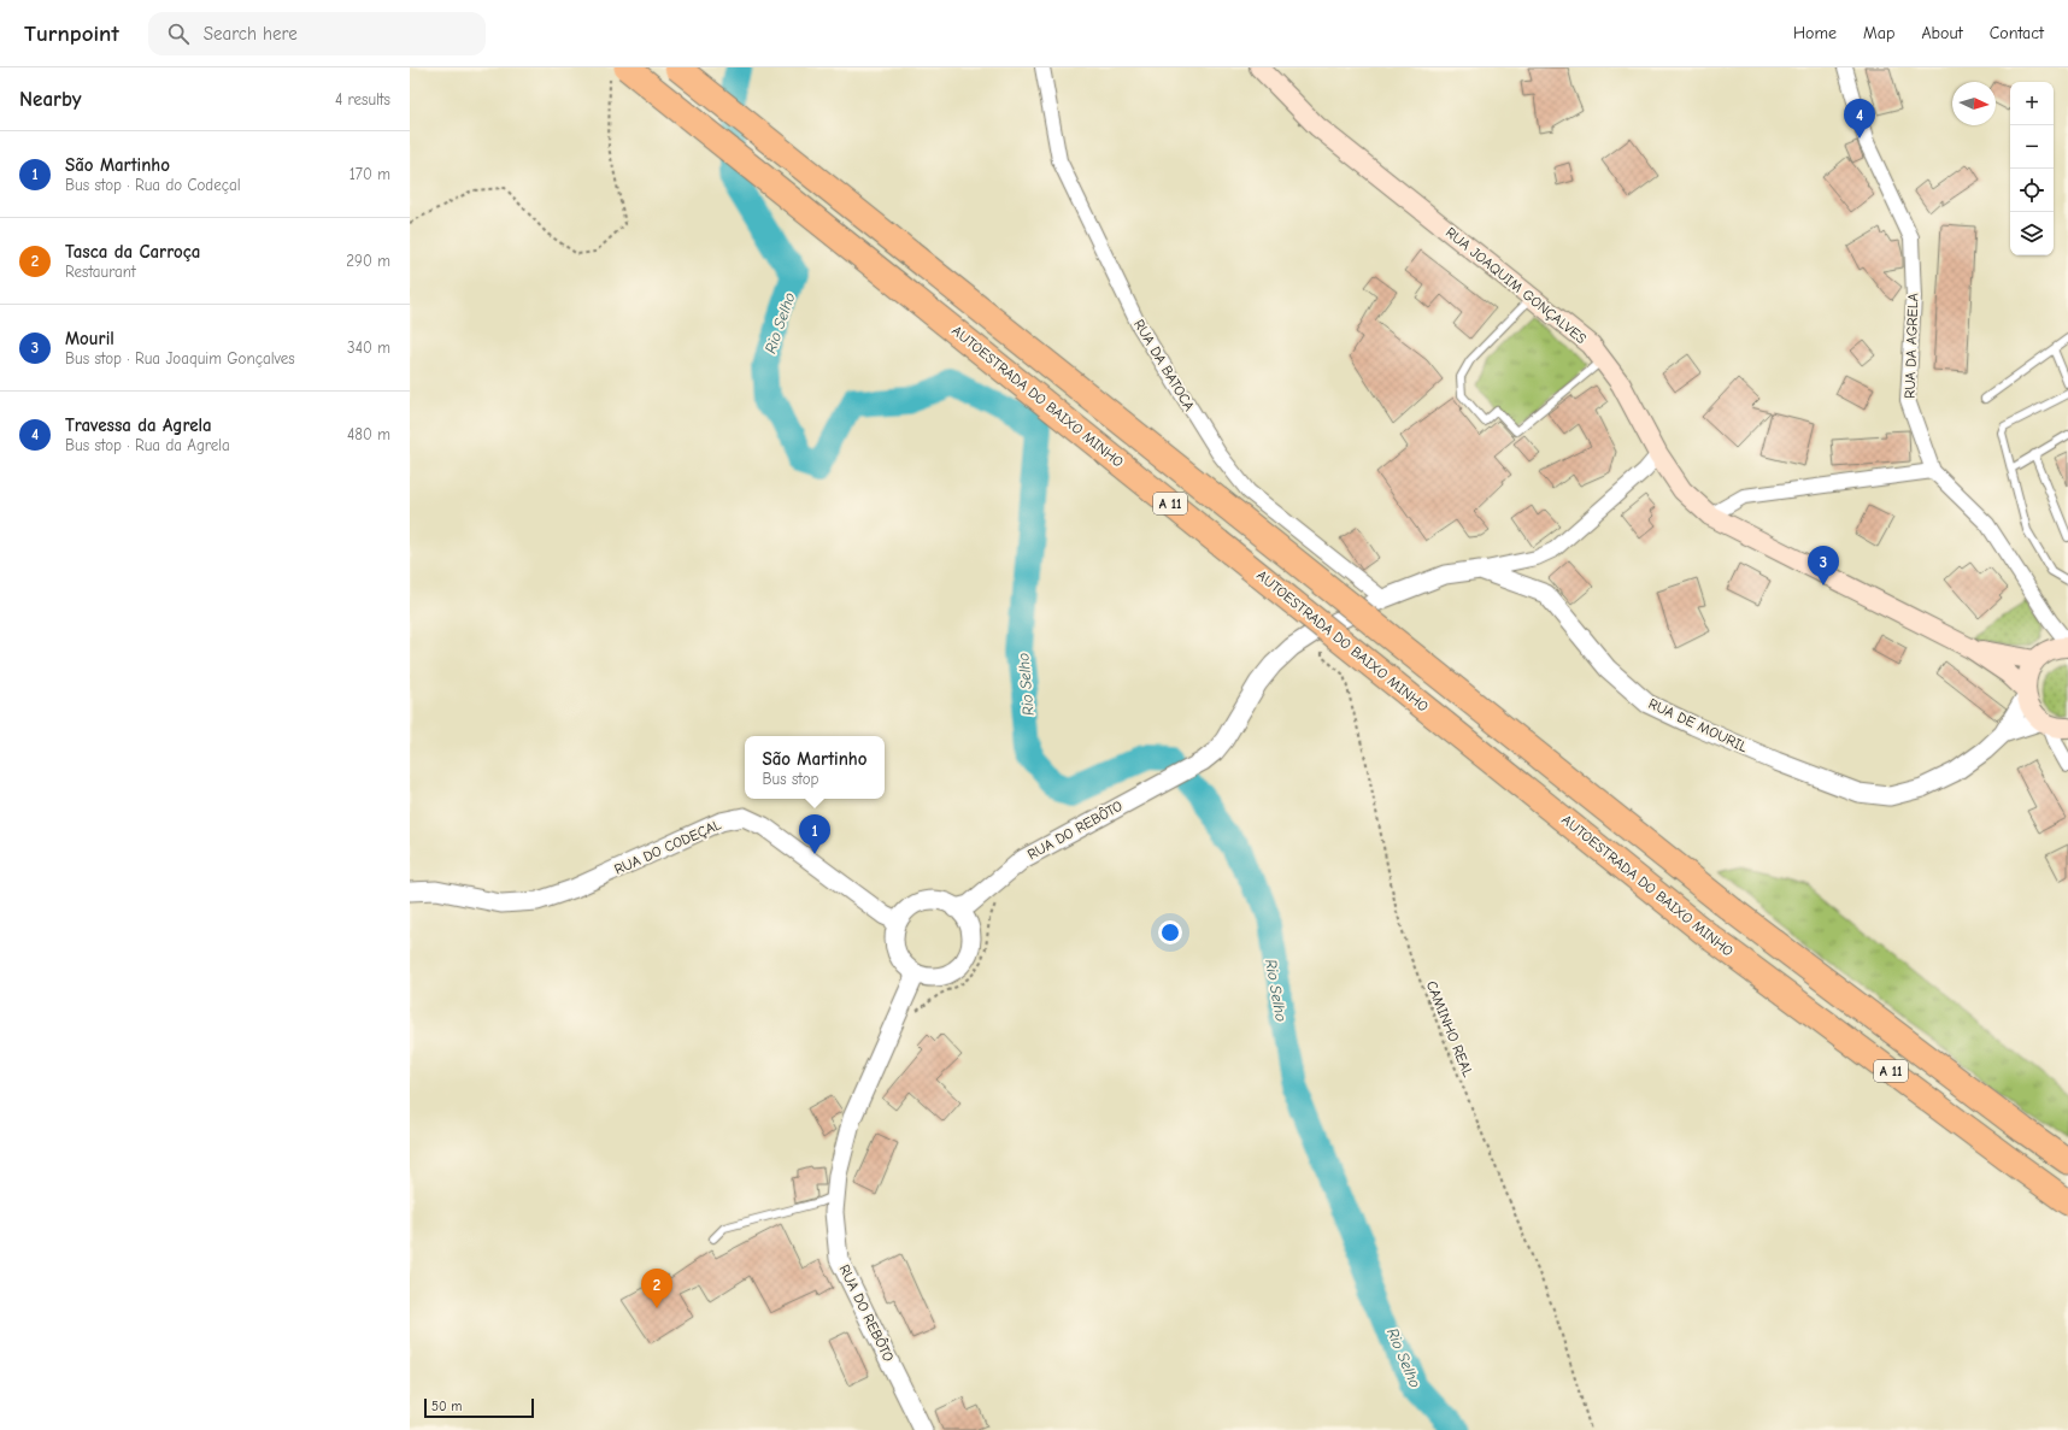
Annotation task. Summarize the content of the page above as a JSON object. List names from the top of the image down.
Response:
{
  "streets": {
    "highway": ["AUTOESTRADA DO BAIXO MINHO", "A 11"],
    "main road": ["RUA JOAQUIM GONÇALVES"],
    "street": [
      "RUA DA AGRELA",
      "RUA DA BATOCA",
      "RUA DE MOURIL",
      "RUA DO REBÔTO",
      "RUA DO CODEÇAL"
    ],
    "path": ["CAMINHO REAL"]
  },
  "crossings": [
    ["RUA DA BATOCA", "RUA DE MOURIL"],
    ["RUA DE MOURIL", "RUA DO REBÔTO"],
    ["RUA DE MOURIL", "CAMINHO REAL"],
    ["RUA DO REBÔTO", "RUA DO CODEÇAL"]
  ],
  "water": ["Rio Selho"],
  "scale_bar": "50 m",
  "north": "right",
  "page": {
    "header": "Turnpoint",
    "search": "Search here",
    "nav": [
      "Home",
      "Map",
      "About",
      "Contact"
    ],
    "heading": ["Nearby", "4 results"],
    "map_buttons": ["+", "−"],
    "pins": [
      "4",
      "3",
      "1",
      "2"
    ],
    "list": [
      {
        "mark": "1",
        "name": "São Martinho",
        "note": "Bus stop · Rua do Codeçal",
        "value": "170 m"
      },
      {
        "mark": "2",
        "name": "Tasca da Carroça",
        "note": "Restaurant",
        "value": "290 m"
      },
      {
        "mark": "3",
        "name": "Mouril",
        "note": "Bus stop · Rua Joaquim Gonçalves",
        "value": "340 m"
      },
      {
        "mark": "4",
        "name": "Travessa da Agrela",
        "note": "Bus stop · Rua da Agrela",
        "value": "480 m"
      }
    ],
    "popup": ["São Martinho", "Bus stop"],
    "scale": "50 m"
  }
}
